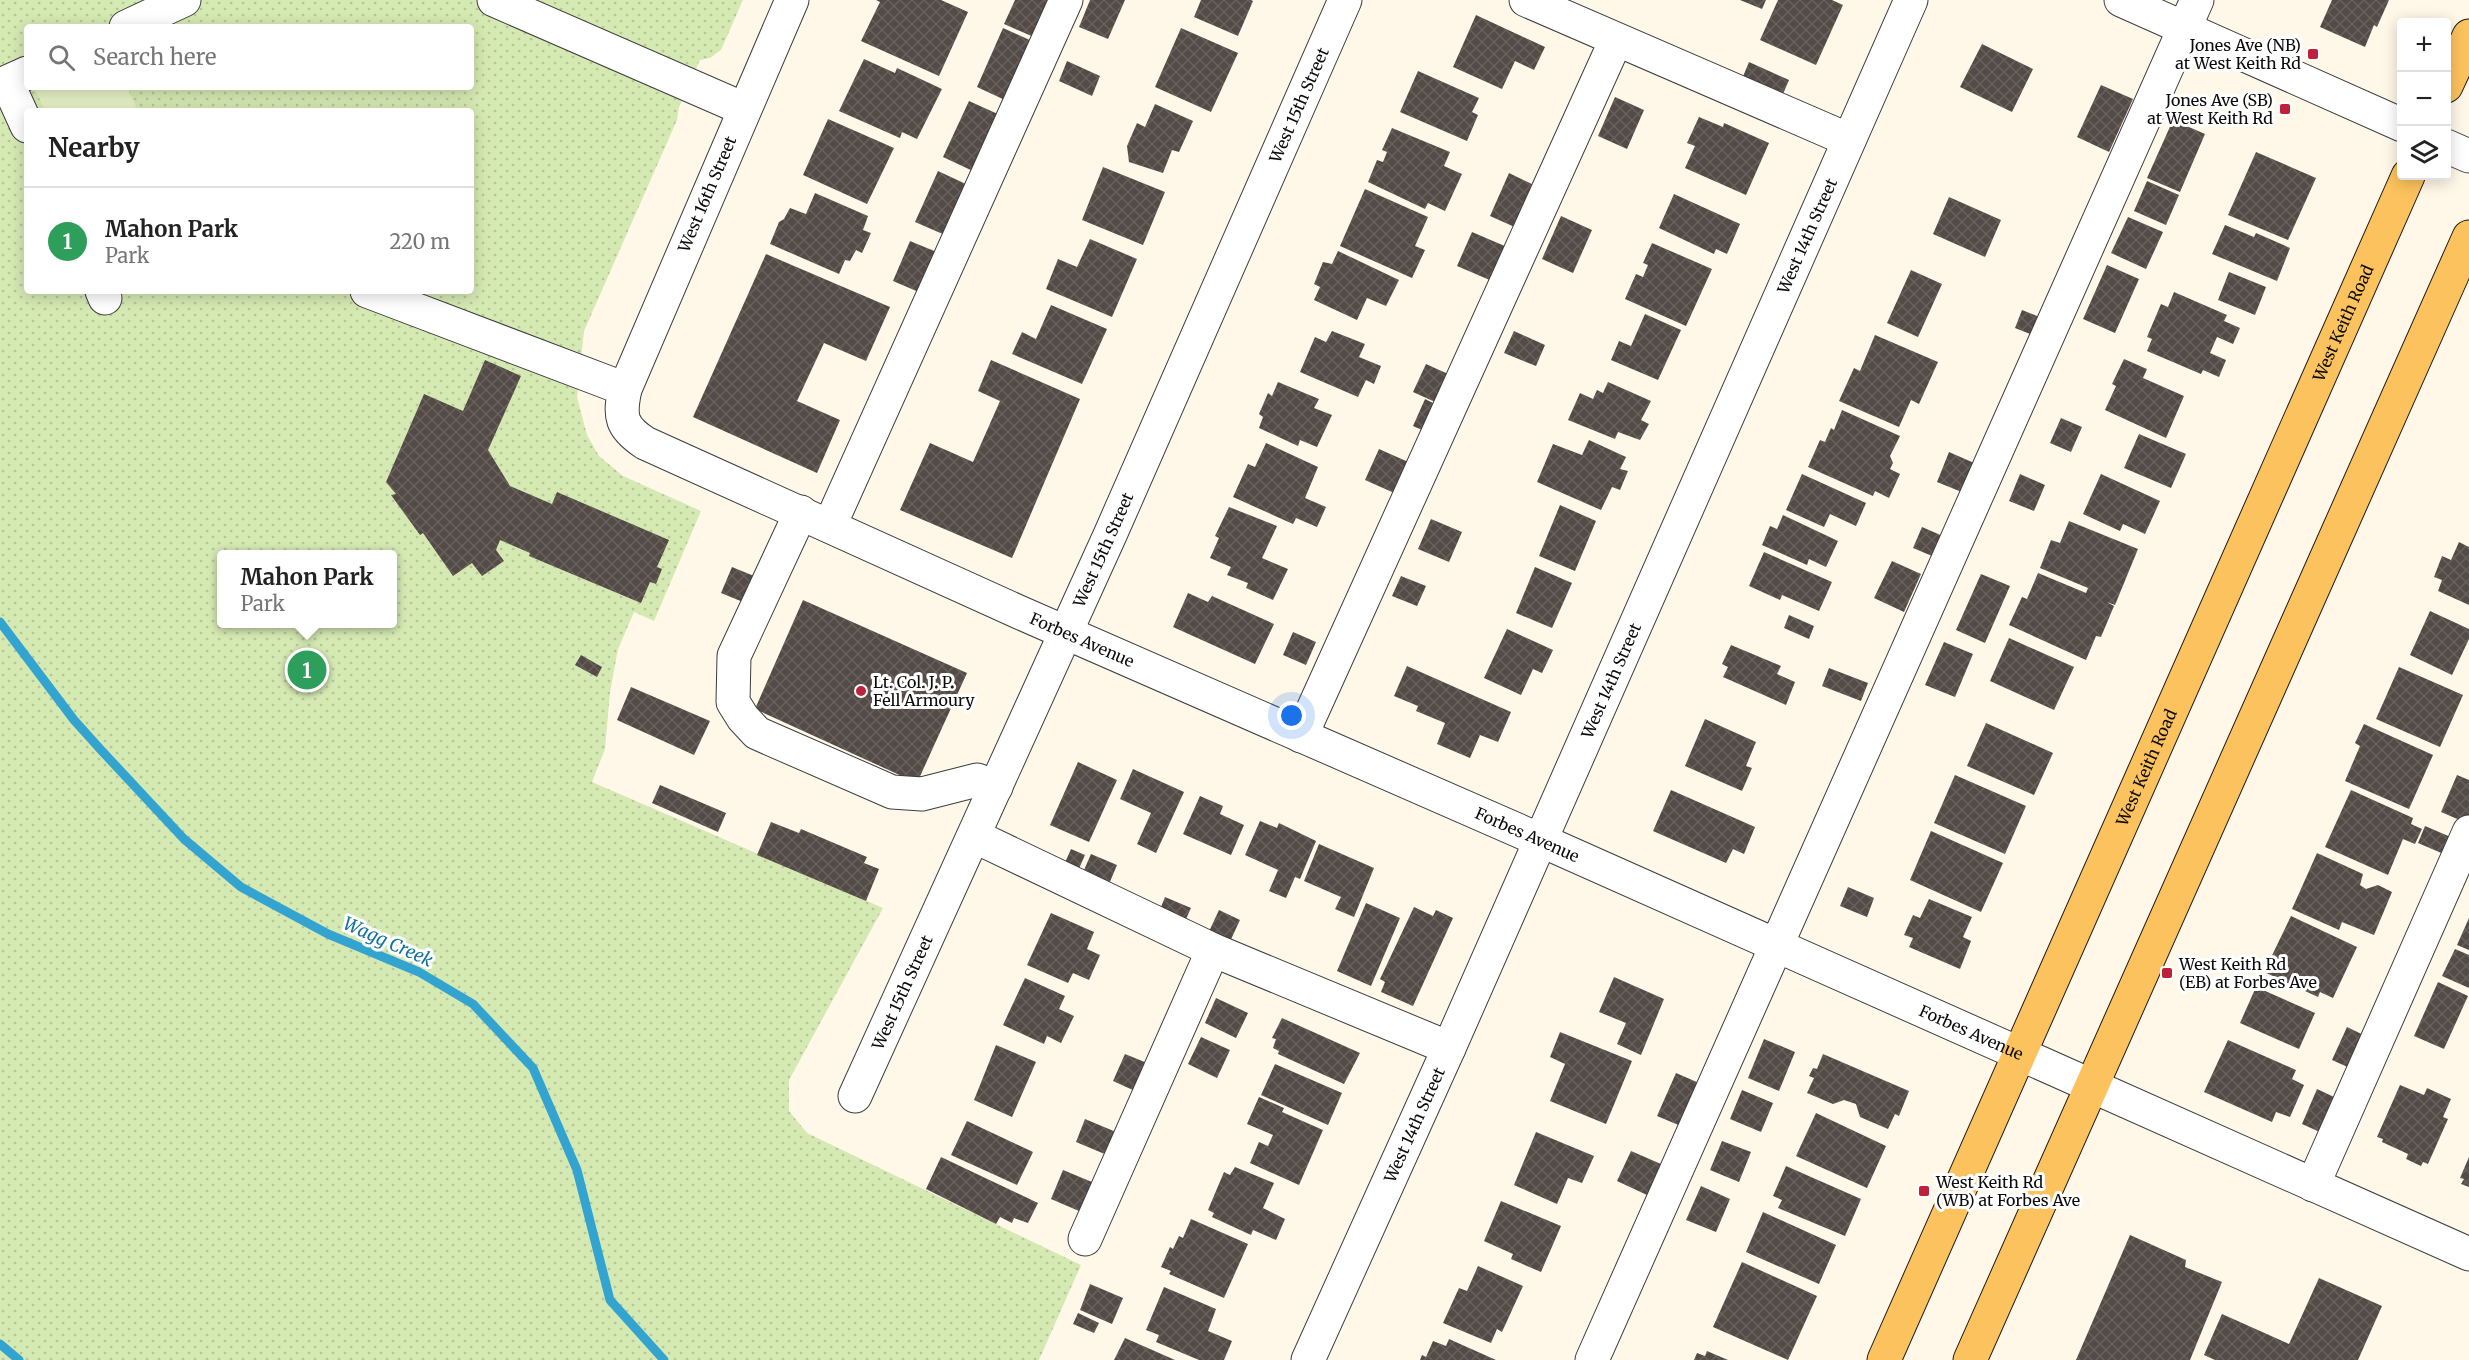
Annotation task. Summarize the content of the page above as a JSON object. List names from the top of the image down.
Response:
{
  "streets": {
    "main road": ["West Keith Road"],
    "street": [
      "West 15th Street",
      "West 16th Street",
      "West 14th Street",
      "Forbes Avenue"
    ]
  },
  "crossings": [
    ["West 15th Street", "Forbes Avenue"],
    ["West 16th Street", "Forbes Avenue"],
    ["West 14th Street", "Forbes Avenue"],
    ["West Keith Road", "Forbes Avenue"]
  ],
  "water": ["Wagg Creek"],
  "places": {
    "transit": [
      "Jones Ave (NB) at West Keith Rd",
      "Jones Ave (SB) at West Keith Rd",
      "West Keith Rd (EB) at Forbes Ave",
      "West Keith Rd (WB) at Forbes Ave"
    ],
    "other": ["Lt. Col. J. P. Fell Armoury"]
  },
  "page": {
    "map_buttons": ["+", "−"],
    "search": "Search here",
    "heading": "Nearby",
    "list": [
      {
        "mark": "1",
        "name": "Mahon Park",
        "note": "Park",
        "value": "220 m"
      }
    ],
    "popup": ["Mahon Park", "Park"],
    "pins": "1"
  }
}
